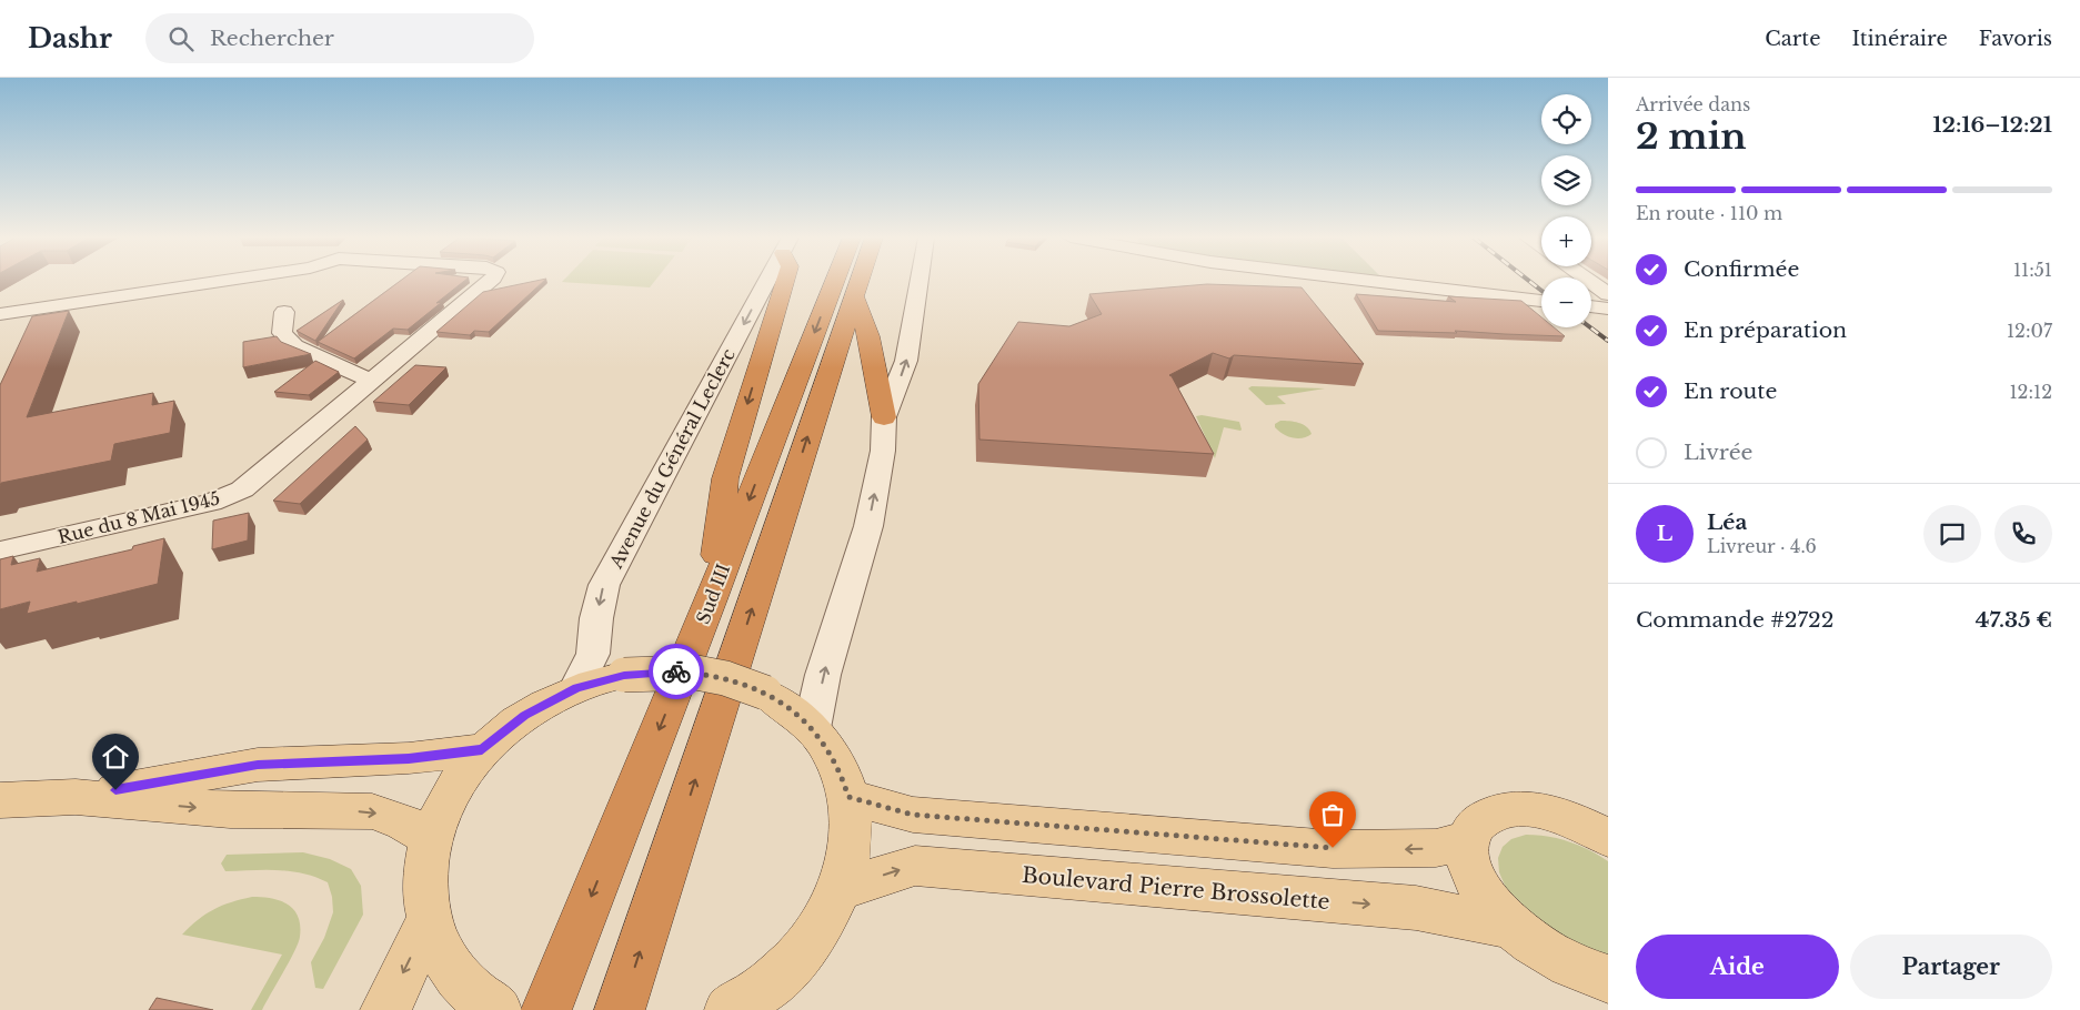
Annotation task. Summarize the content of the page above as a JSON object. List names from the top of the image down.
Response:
{
  "streets": {
    "highway": ["Sud III"],
    "main road": ["Boulevard Pierre Brossolette"],
    "street": ["Avenue du Général Leclerc", "Rue du 8 Mai 1945"]
  },
  "page": {
    "header": "Dashr",
    "search": "Rechercher",
    "nav": ["Carte", "Itinéraire", "Favoris"],
    "heading": ["2 min", "Arrivée dans", "12:16–12:21"],
    "panel": [
      "Léa",
      "Livreur · 4.6",
      "Commande #2722",
      "47.35 €"
    ],
    "map_buttons": ["+", "−"],
    "bar": "En route · 110 m",
    "list": [
      ["Confirmée", "11:51"],
      ["En préparation", "12:07"],
      ["En route", "12:12"],
      "Livrée"
    ],
    "round": "L",
    "buttons": ["Aide", "Partager"]
  }
}
